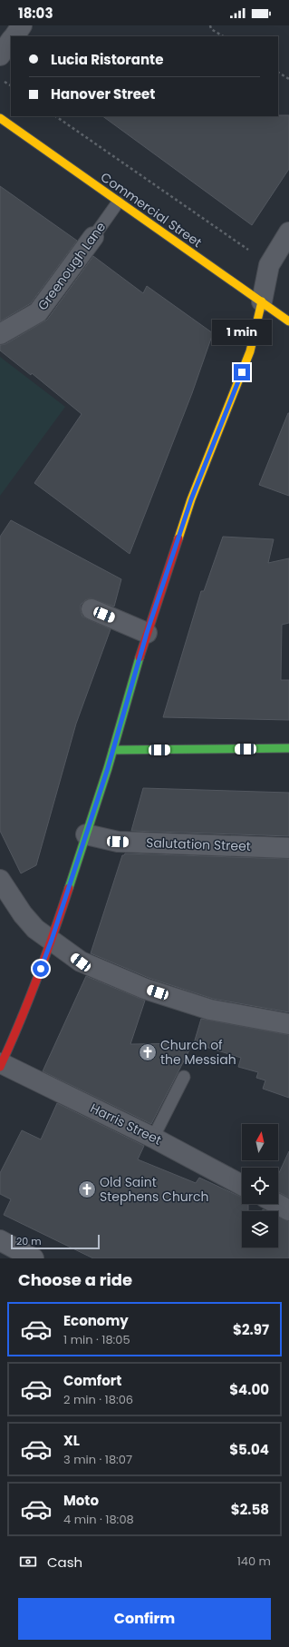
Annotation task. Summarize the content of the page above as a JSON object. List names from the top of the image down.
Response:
{
  "streets": {
    "main road": ["Commercial Street"],
    "street": ["Greenough Lane", "Salutation Street", "Harris Street"]
  },
  "crossings": [
    ["Commercial Street", "Greenough Lane"]
  ],
  "places": {
    "church": ["Church of the Messiah", "Old Saint Stephens Church"]
  },
  "scale_bar": "20 m",
  "north": "top",
  "page": {
    "status": "18:03",
    "banner": ["Lucia Ristorante", "Hanover Street"],
    "bubble": "1 min",
    "scale": "20 m",
    "heading": "Choose a ride",
    "list": [
      {
        "name": "Economy",
        "note": "1 min · 18:05",
        "value": "$2.97"
      },
      {
        "name": "Comfort",
        "note": "2 min · 18:06",
        "value": "$4.00"
      },
      {
        "name": "XL",
        "note": "3 min · 18:07",
        "value": "$5.04"
      },
      {
        "name": "Moto",
        "note": "4 min · 18:08",
        "value": "$2.58"
      }
    ],
    "pay": ["Cash", "140 m"],
    "buttons": "Confirm"
  }
}
